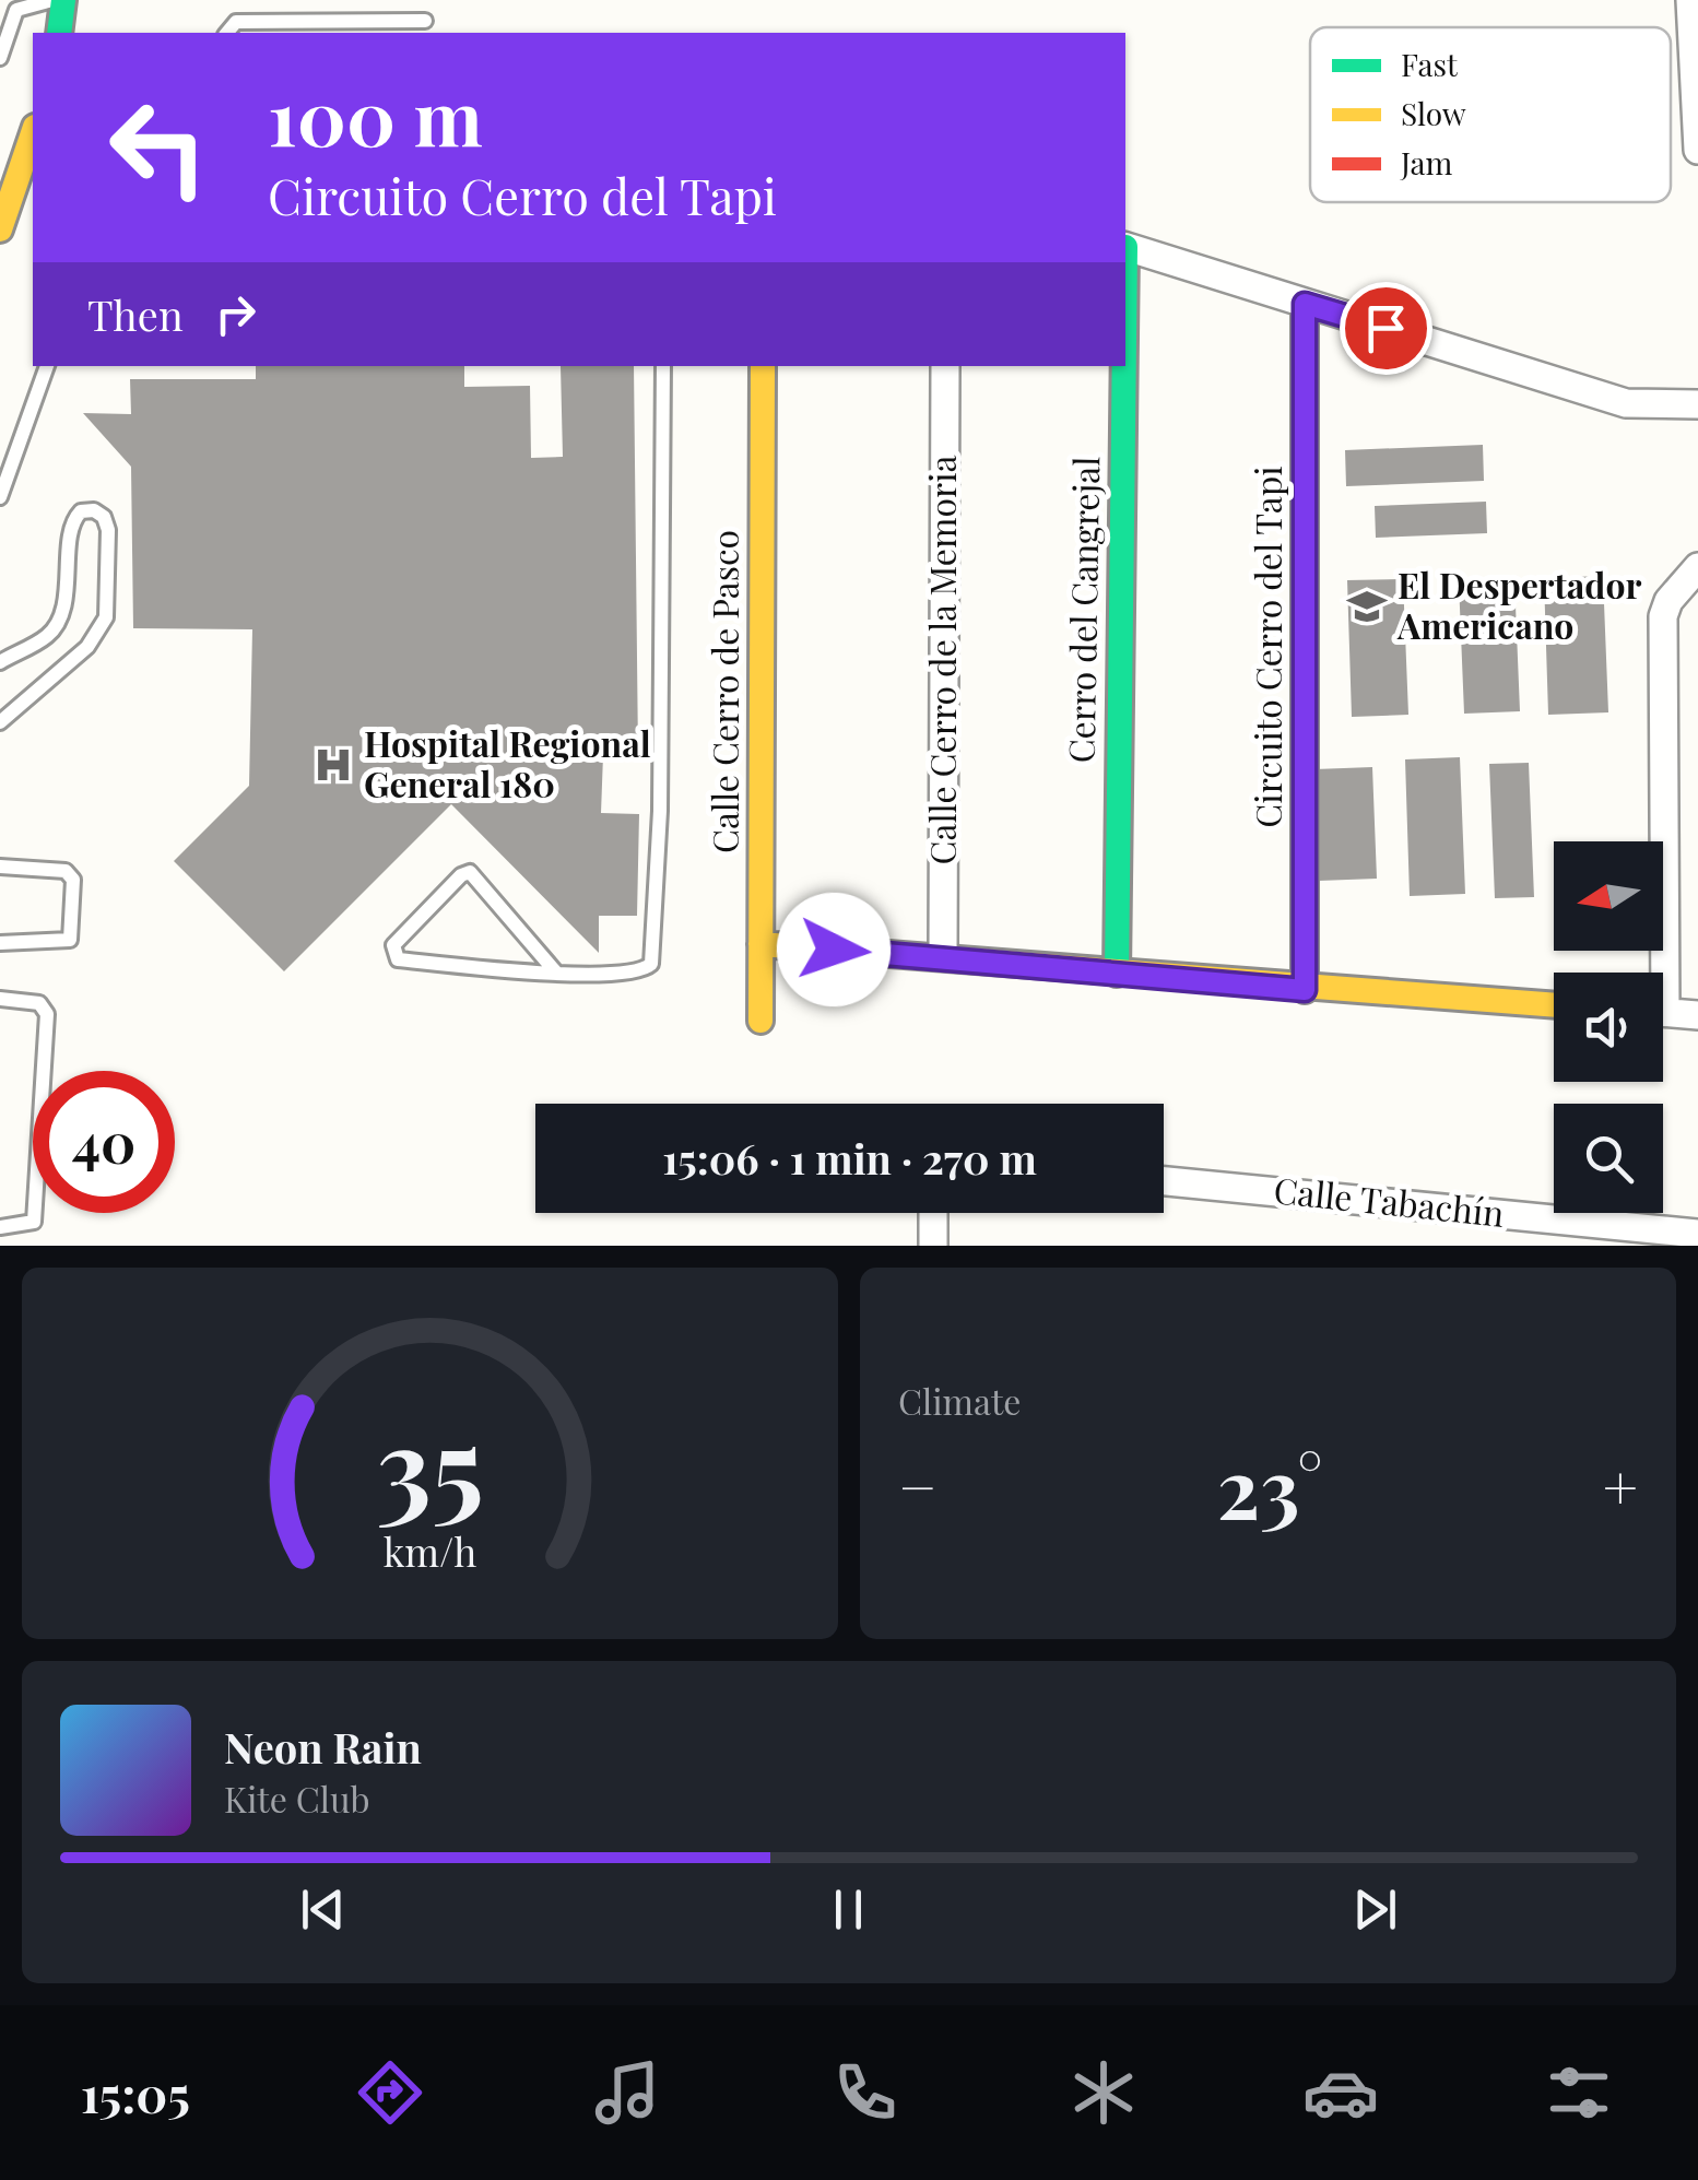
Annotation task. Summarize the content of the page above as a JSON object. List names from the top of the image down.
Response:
{
  "streets": {
    "street": [
      "Cerro del Cangrejal",
      "Circuito Cerro del Tapi",
      "Calle Cerro de la Memoria",
      "Calle Cerro de Pasco",
      "Calle Tabachín"
    ]
  },
  "places": {
    "school or university": ["El Despertador Americano"],
    "hospital": ["Hospital Regional General 180"]
  },
  "legend": ["Fast", "Slow", "Jam"],
  "north": "left",
  "page": {
    "turn": ["100 m", "Circuito Cerro del Tapi"],
    "then": "Then",
    "limit": "40",
    "trip": "15:06 · 1 min · 270 m",
    "tile": "Climate",
    "heat": ["−", "23°", "+"],
    "song": ["Neon Rain", "Kite Club"],
    "tabs": "15:05",
    "gauge": ["35", "km/h"]
  }
}
